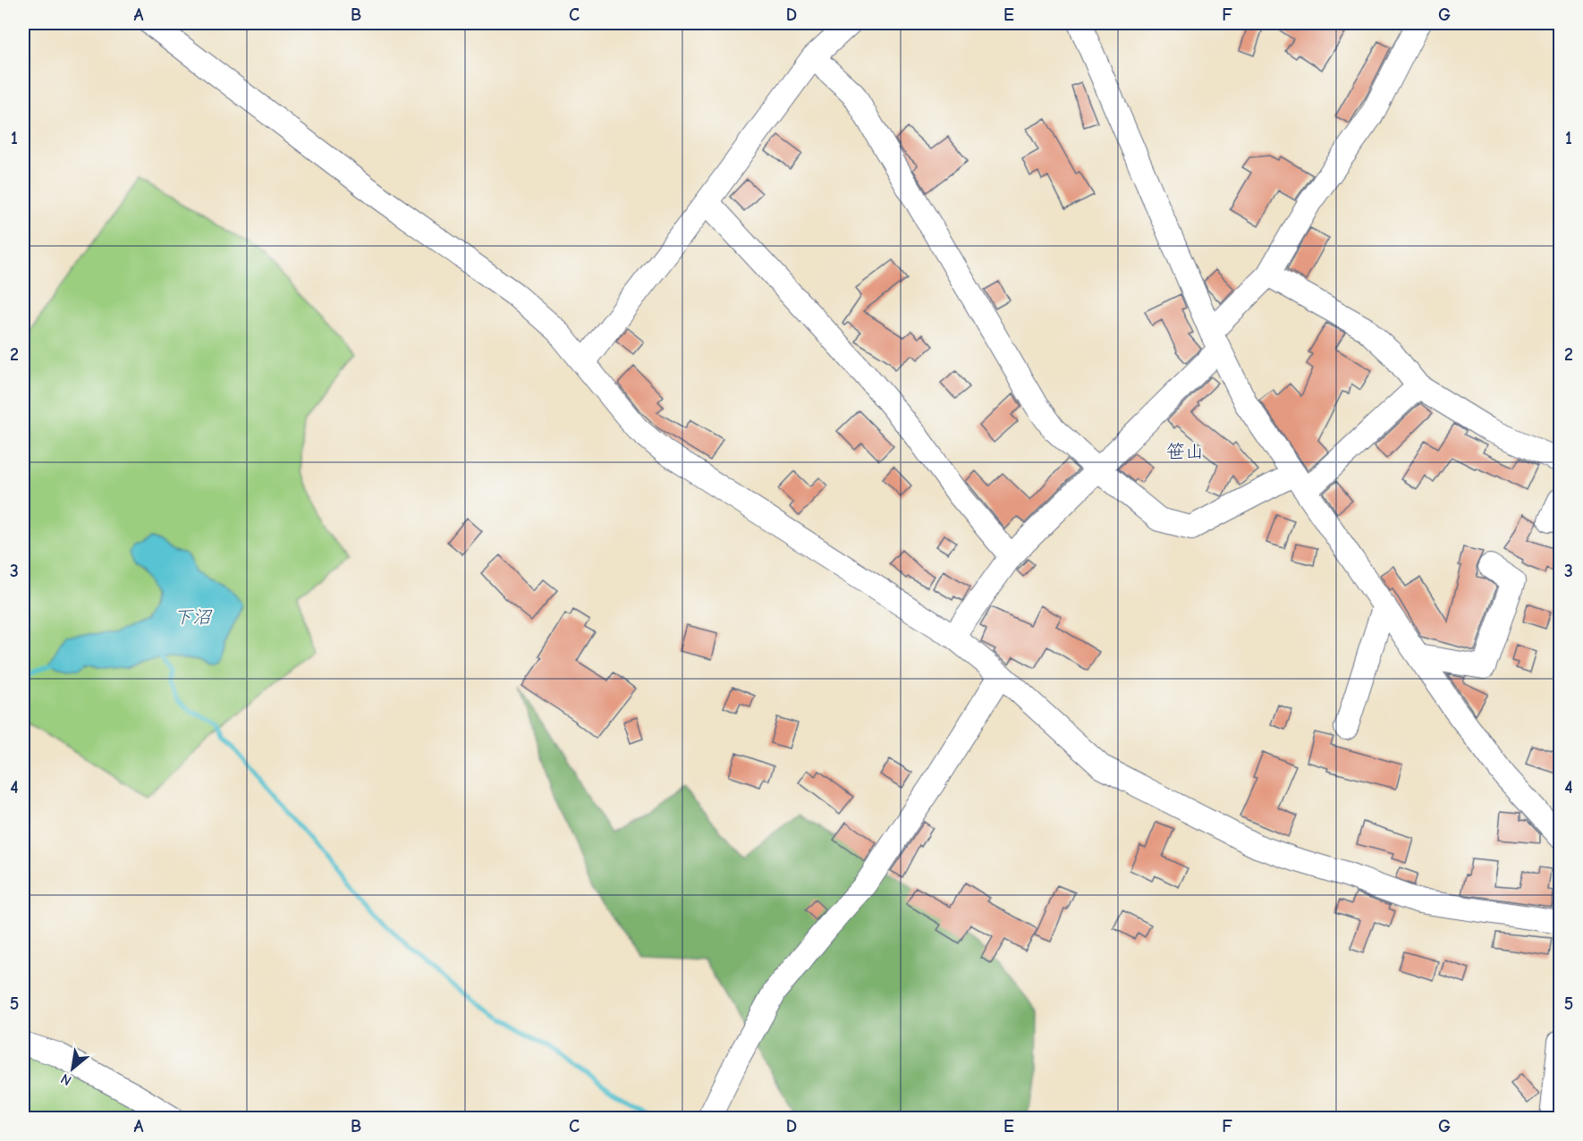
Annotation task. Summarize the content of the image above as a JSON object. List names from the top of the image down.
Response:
{
  "districts": ["笹山"],
  "water": ["下沼"],
  "north": "bottom left",
  "grid": {
    "columns": [
      "A",
      "B",
      "C",
      "D",
      "E",
      "F",
      "G"
    ],
    "rows": [
      "1",
      "2",
      "3",
      "4",
      "5"
    ]
  }
}
